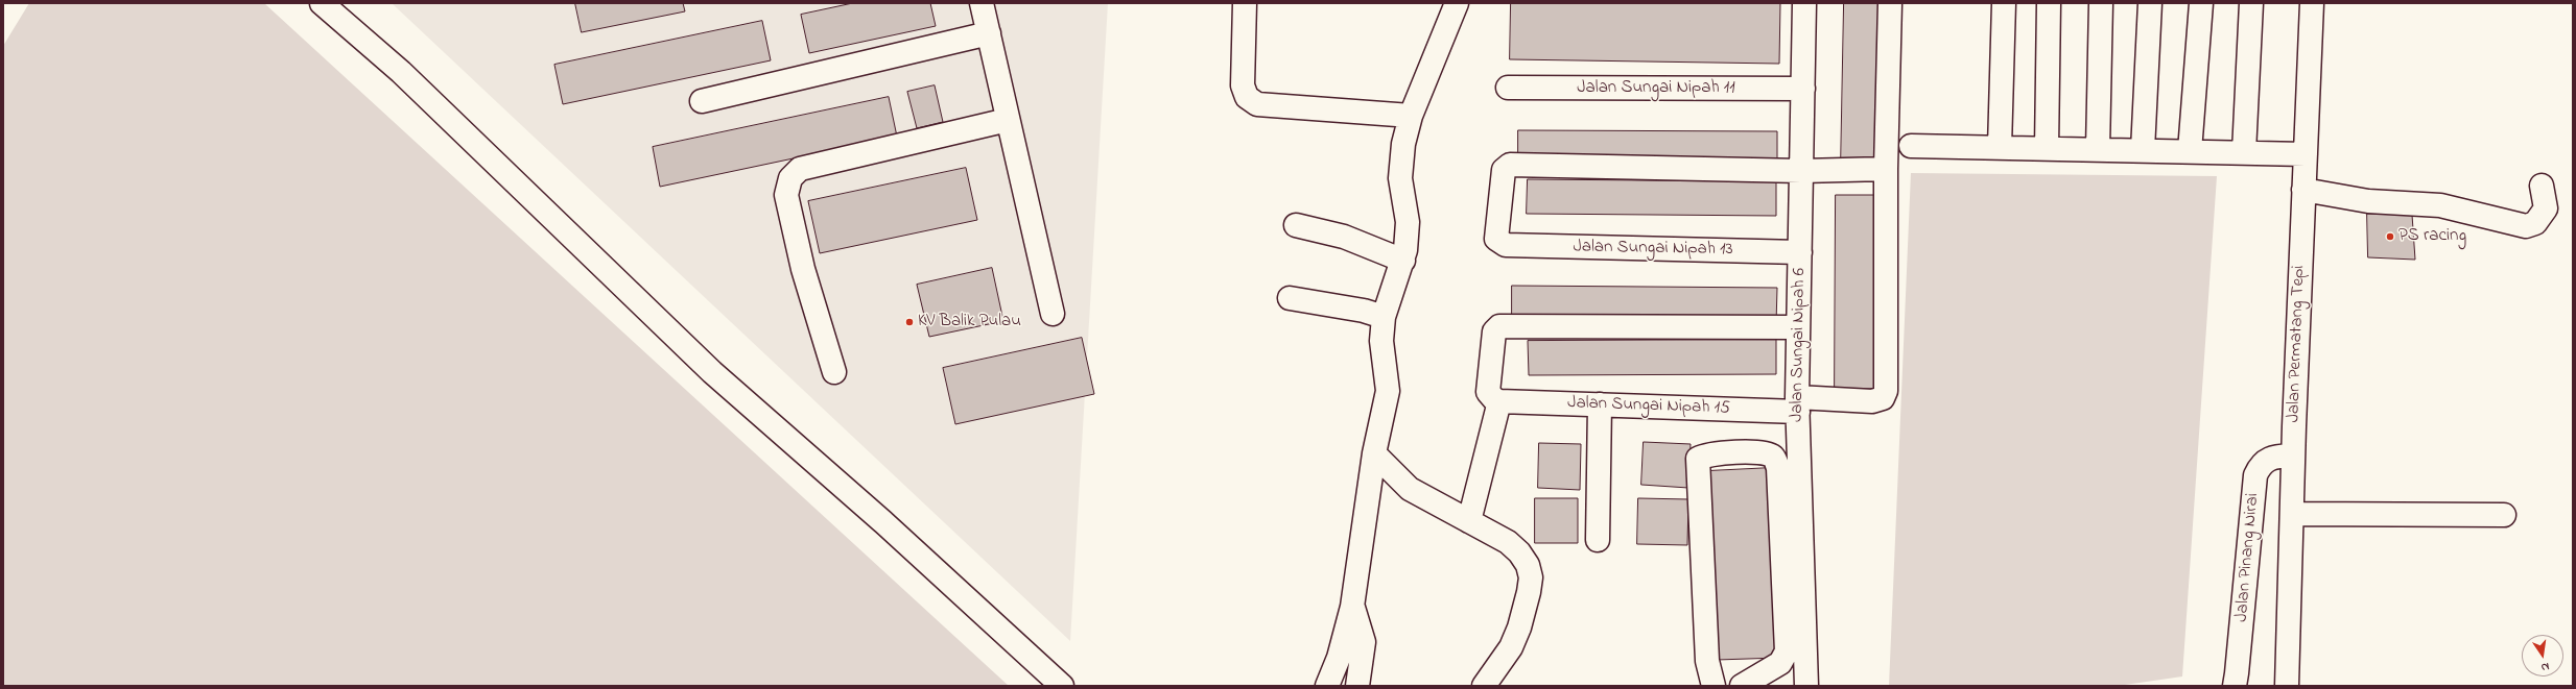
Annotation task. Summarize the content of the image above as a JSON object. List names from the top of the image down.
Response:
{
  "streets": {
    "street": [
      "Jalan Sungai Nipah 11",
      "Jalan Sungai Nipah 13",
      "Jalan Permatang Tepi",
      "Jalan Sungai Nipah 6",
      "Jalan Sungai Nipah 15",
      "Jalan Pinang Nirai"
    ]
  },
  "crossings": [
    ["Jalan Sungai Nipah 11", "Jalan Sungai Nipah 6"],
    ["Jalan Sungai Nipah 13", "Jalan Sungai Nipah 6"],
    ["Jalan Permatang Tepi", "Jalan Pinang Nirai"],
    ["Jalan Sungai Nipah 6", "Jalan Sungai Nipah 15"]
  ],
  "places": ["PS racing", "KV Balik Pulau"],
  "north": "bottom"
}
